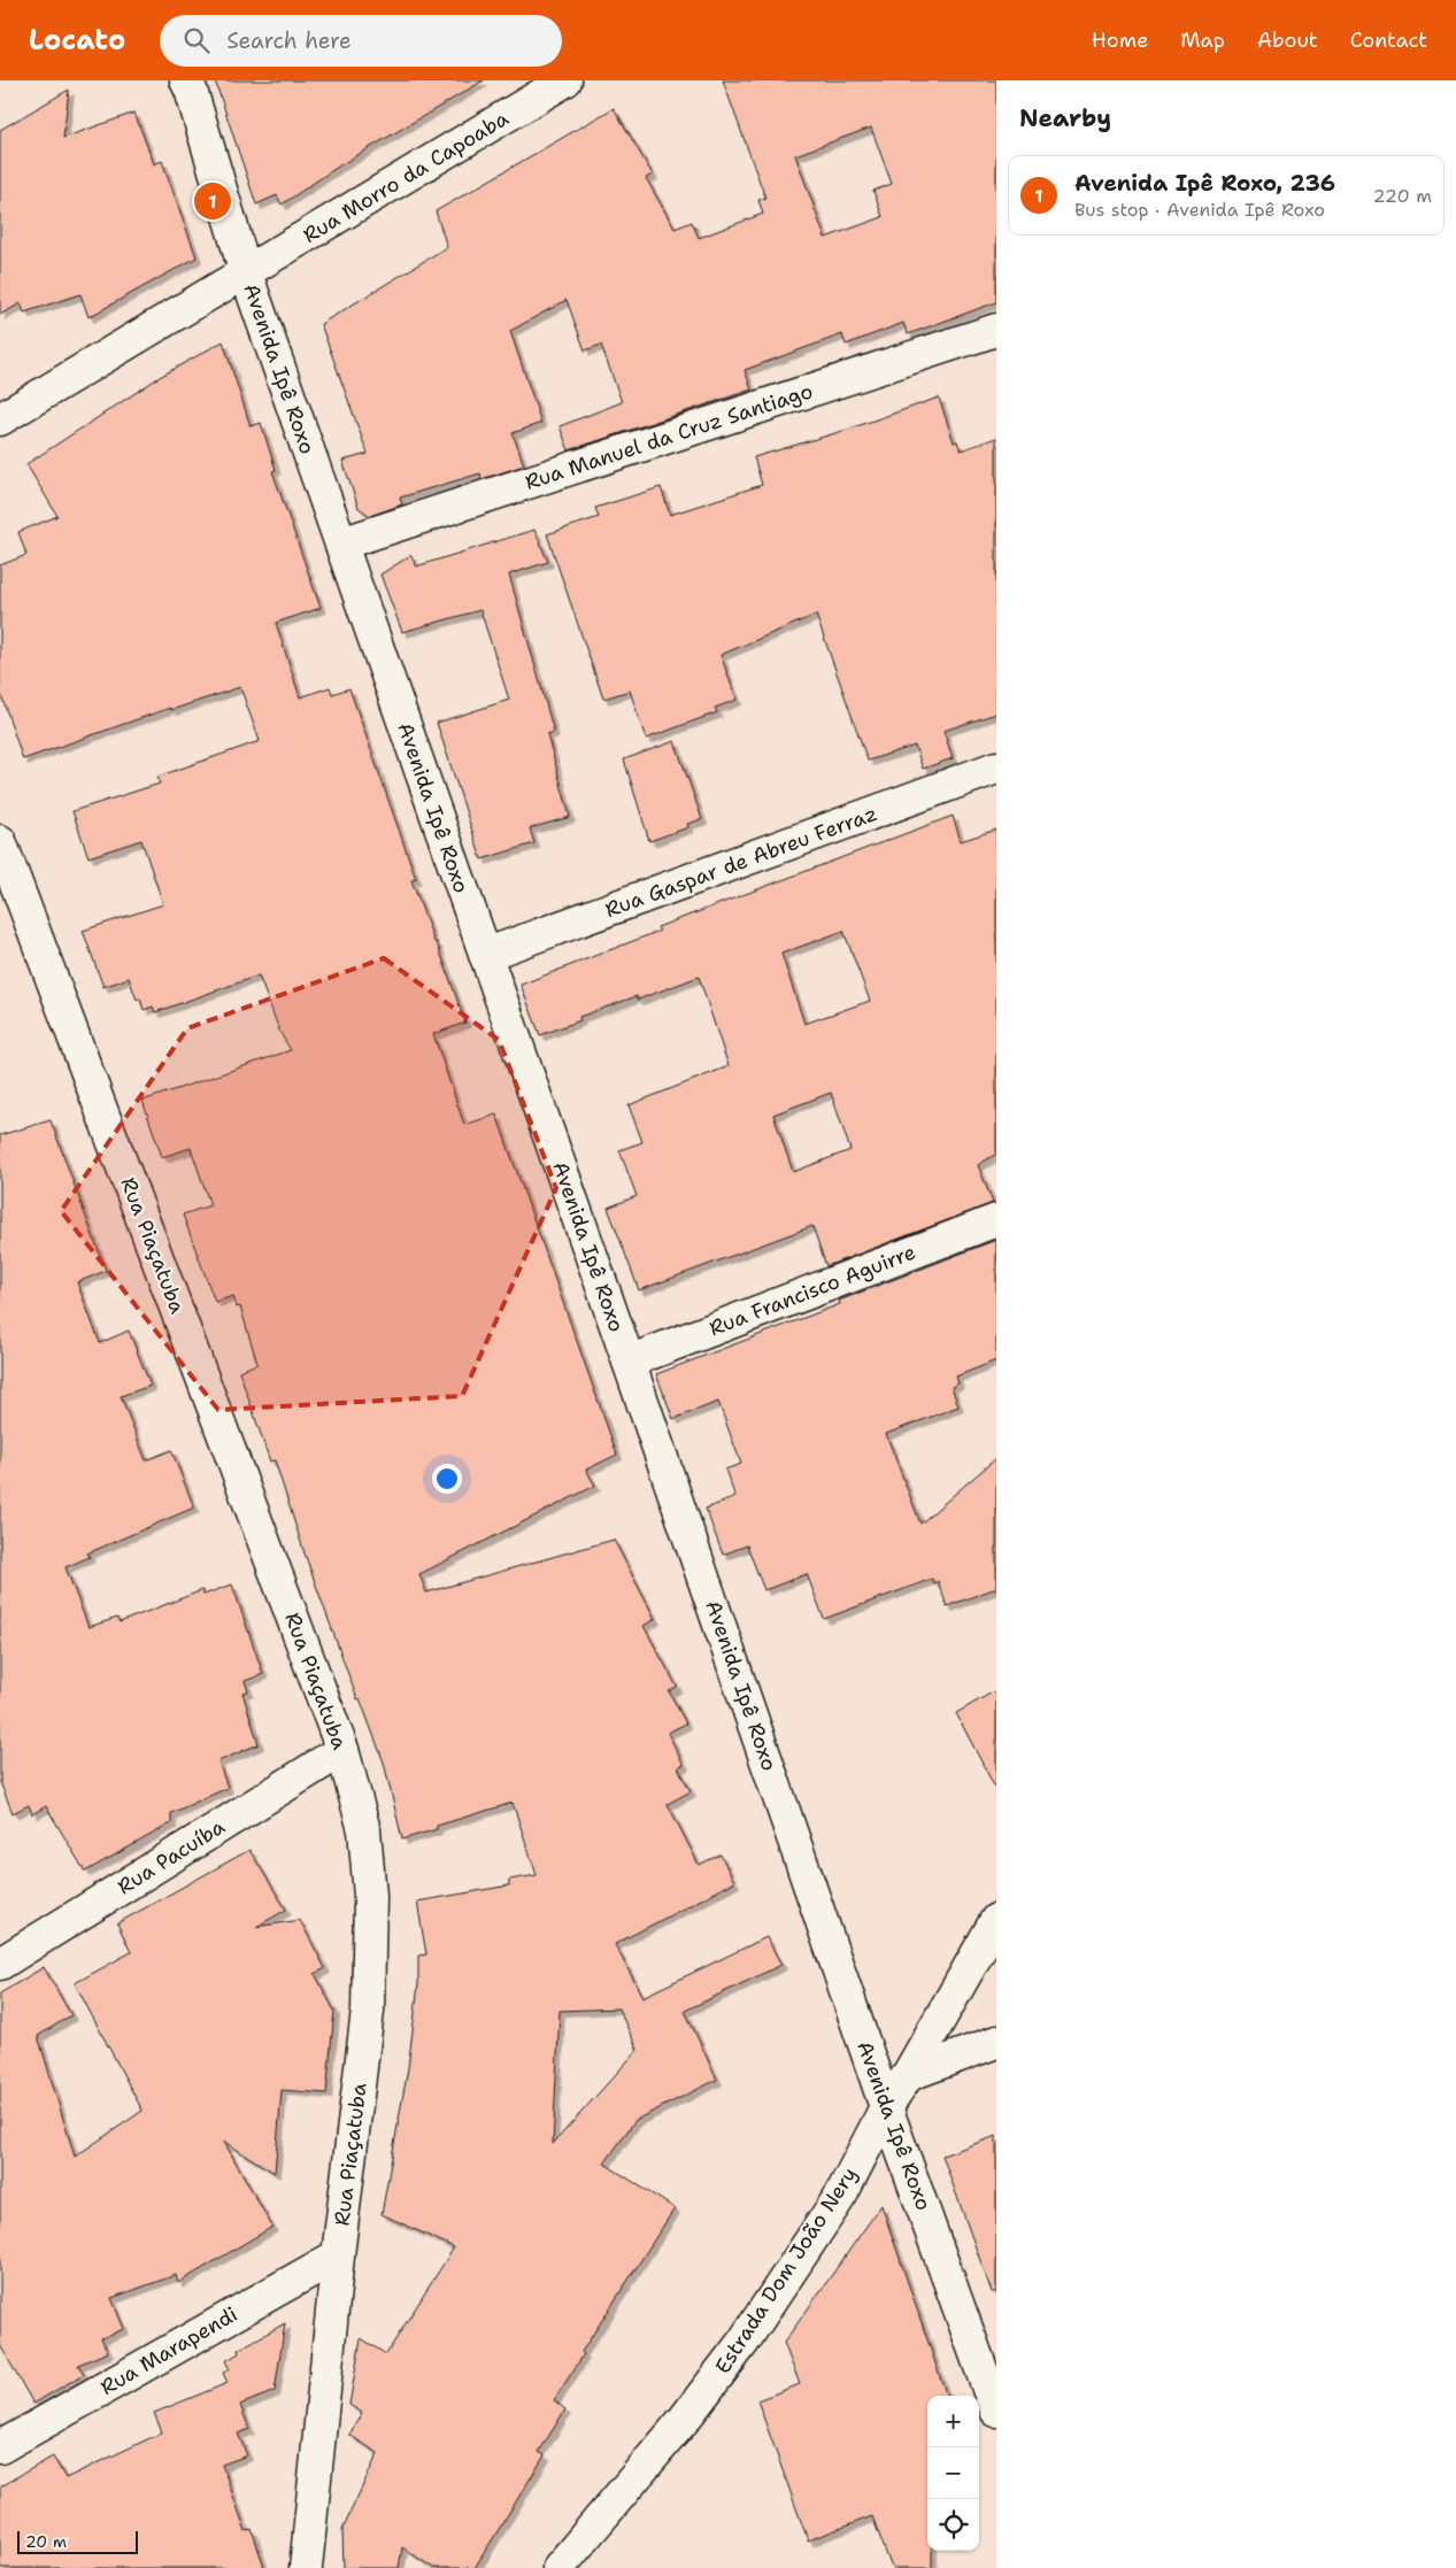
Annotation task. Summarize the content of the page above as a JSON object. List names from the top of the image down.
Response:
{
  "streets": {
    "street": [
      "Rua Morro da Capoaba",
      "Avenida Ipê Roxo",
      "Rua Manuel da Cruz Santiago",
      "Rua Gaspar de Abreu Ferraz",
      "Rua Piaçatuba",
      "Rua Francisco Aguirre",
      "Rua Pacuíba",
      "Estrada Dom João Nery",
      "Rua Marapendi"
    ]
  },
  "crossings": [
    ["Rua Morro da Capoaba", "Avenida Ipê Roxo"],
    ["Avenida Ipê Roxo", "Rua Manuel da Cruz Santiago"],
    ["Avenida Ipê Roxo", "Rua Gaspar de Abreu Ferraz"],
    ["Avenida Ipê Roxo", "Rua Francisco Aguirre"],
    ["Avenida Ipê Roxo", "Estrada Dom João Nery"],
    ["Rua Piaçatuba", "Rua Pacuíba"],
    ["Rua Piaçatuba", "Rua Marapendi"]
  ],
  "scale_bar": "20 m",
  "page": {
    "header": "Locato",
    "search": "Search here",
    "nav": [
      "Home",
      "Map",
      "About",
      "Contact"
    ],
    "heading": "Nearby",
    "list": [
      {
        "mark": "1",
        "name": "Avenida Ipê Roxo, 236",
        "note": "Bus stop · Avenida Ipê Roxo",
        "value": "220 m"
      }
    ],
    "pins": "1",
    "map_buttons": ["+", "−"],
    "scale": "20 m"
  }
}
